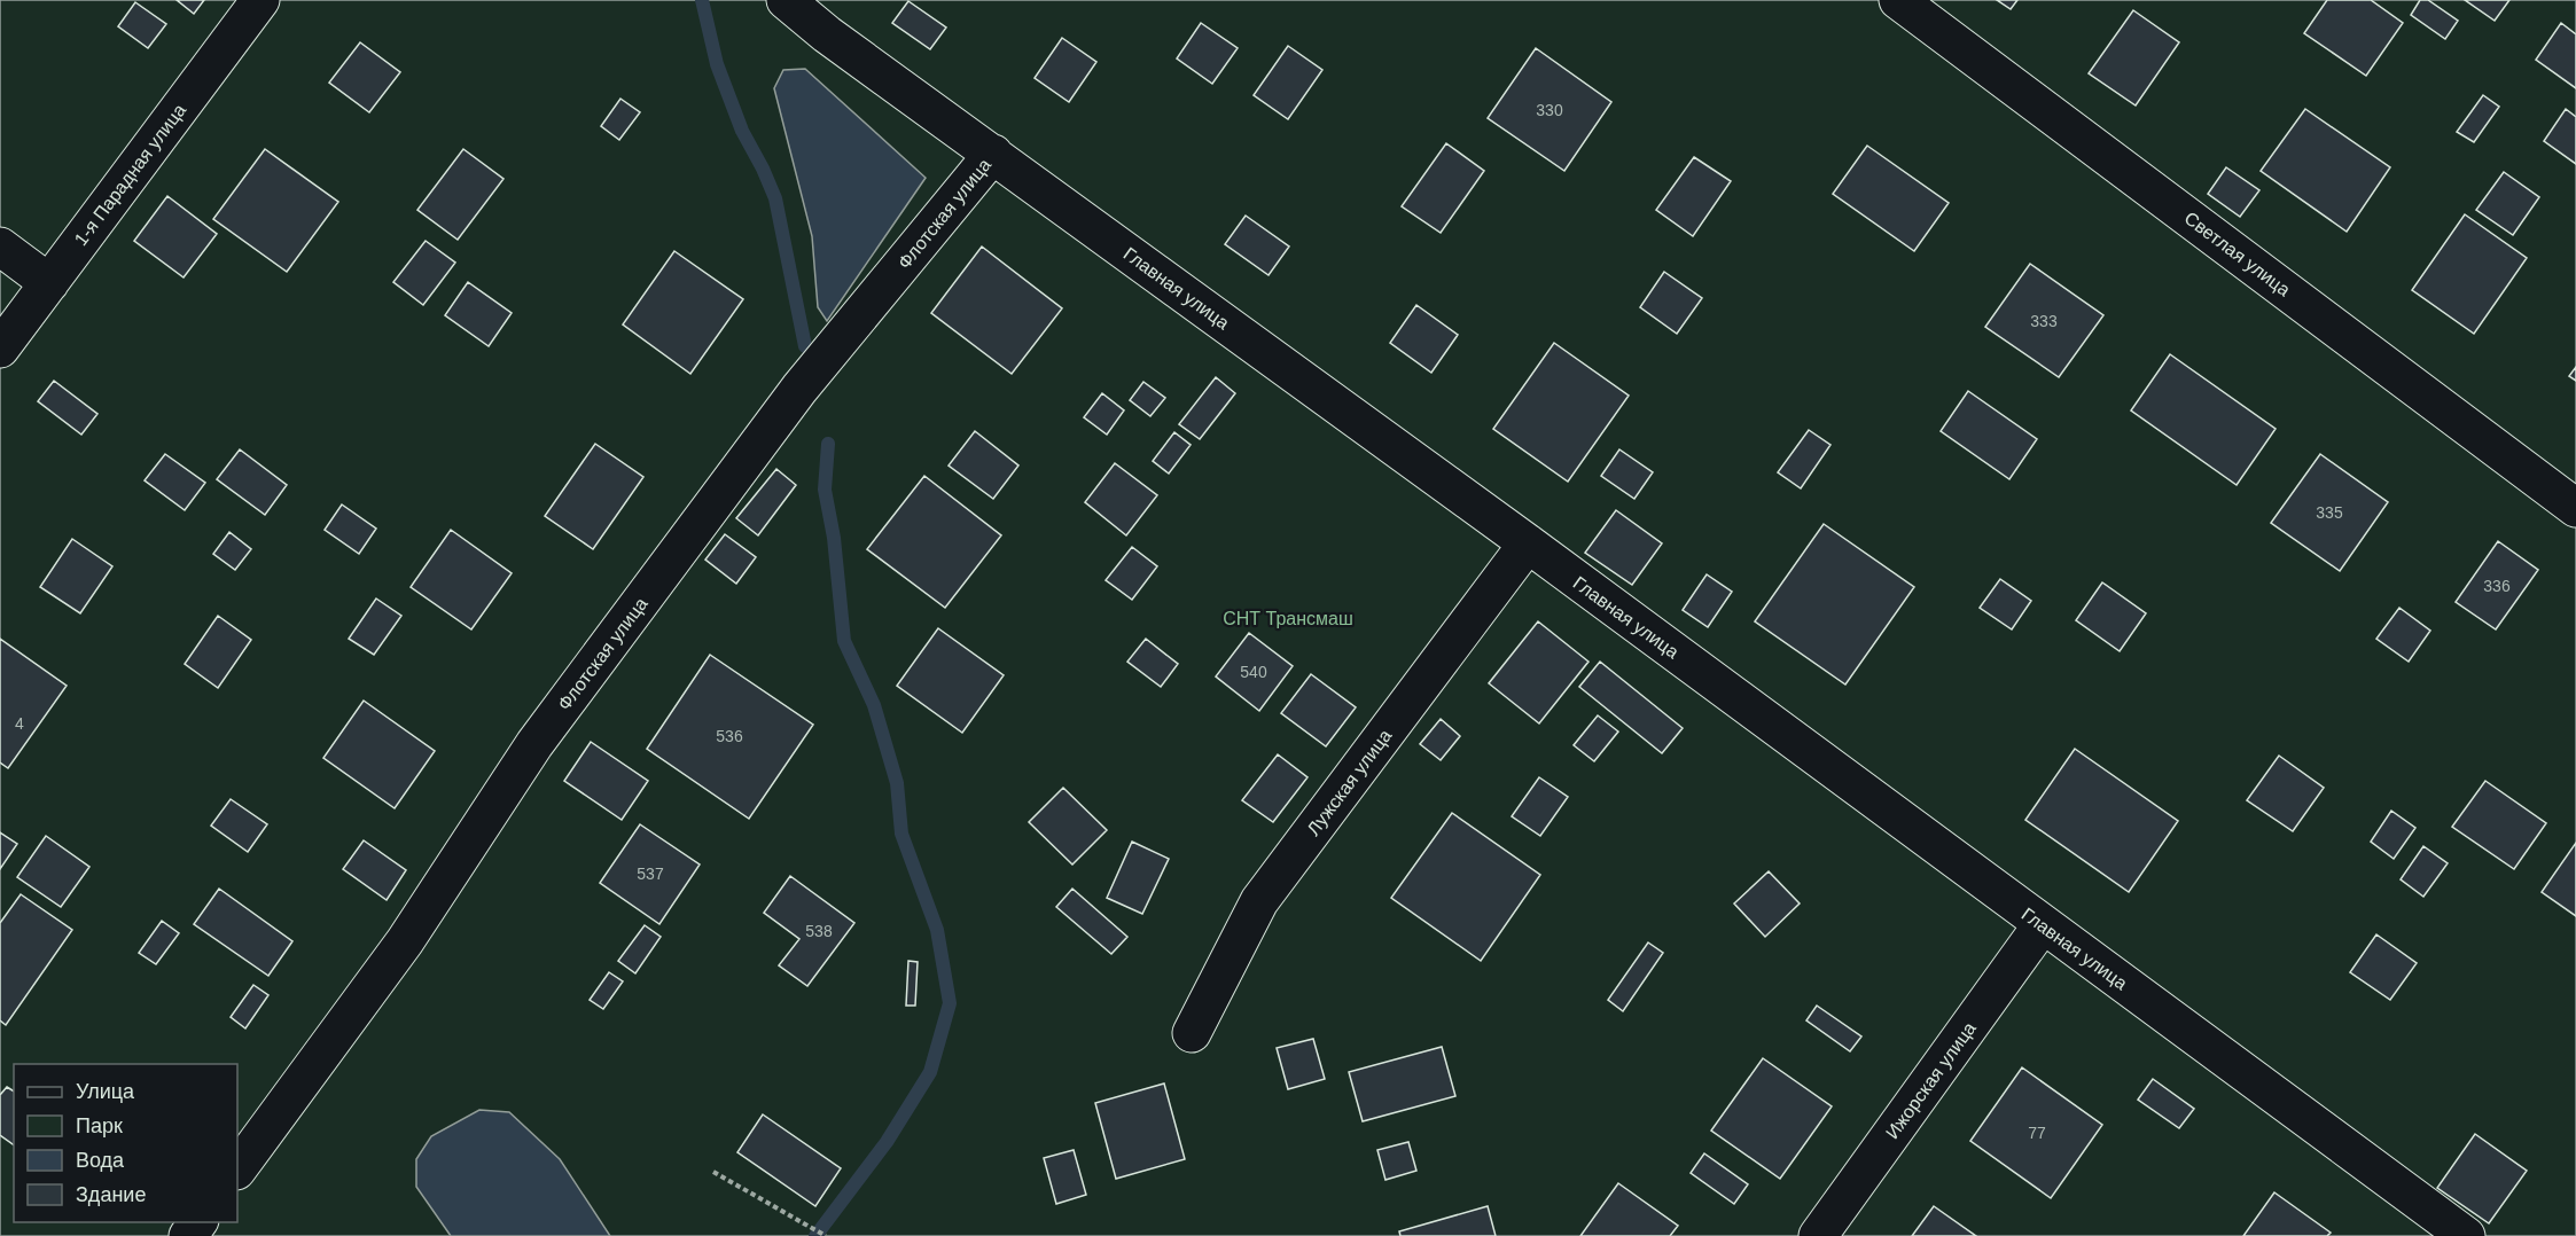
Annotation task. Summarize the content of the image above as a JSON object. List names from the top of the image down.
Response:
{
  "streets": {
    "street": [
      "1-я Парадная улица",
      "Флотская улица",
      "Светлая улица",
      "Главная улица",
      "Лужская улица",
      "Ижорская улица"
    ]
  },
  "crossings": [
    ["Флотская улица", "Главная улица"],
    ["Главная улица", "Лужская улица"],
    ["Главная улица", "Ижорская улица"]
  ],
  "parks": ["СНТ Трансмаш"],
  "house_numbers": [
    "330",
    "333",
    "335",
    "336",
    "540",
    "4",
    "536",
    "537",
    "538",
    "77"
  ],
  "legend": [
    "Улица",
    "Парк",
    "Вода",
    "Здание"
  ]
}
